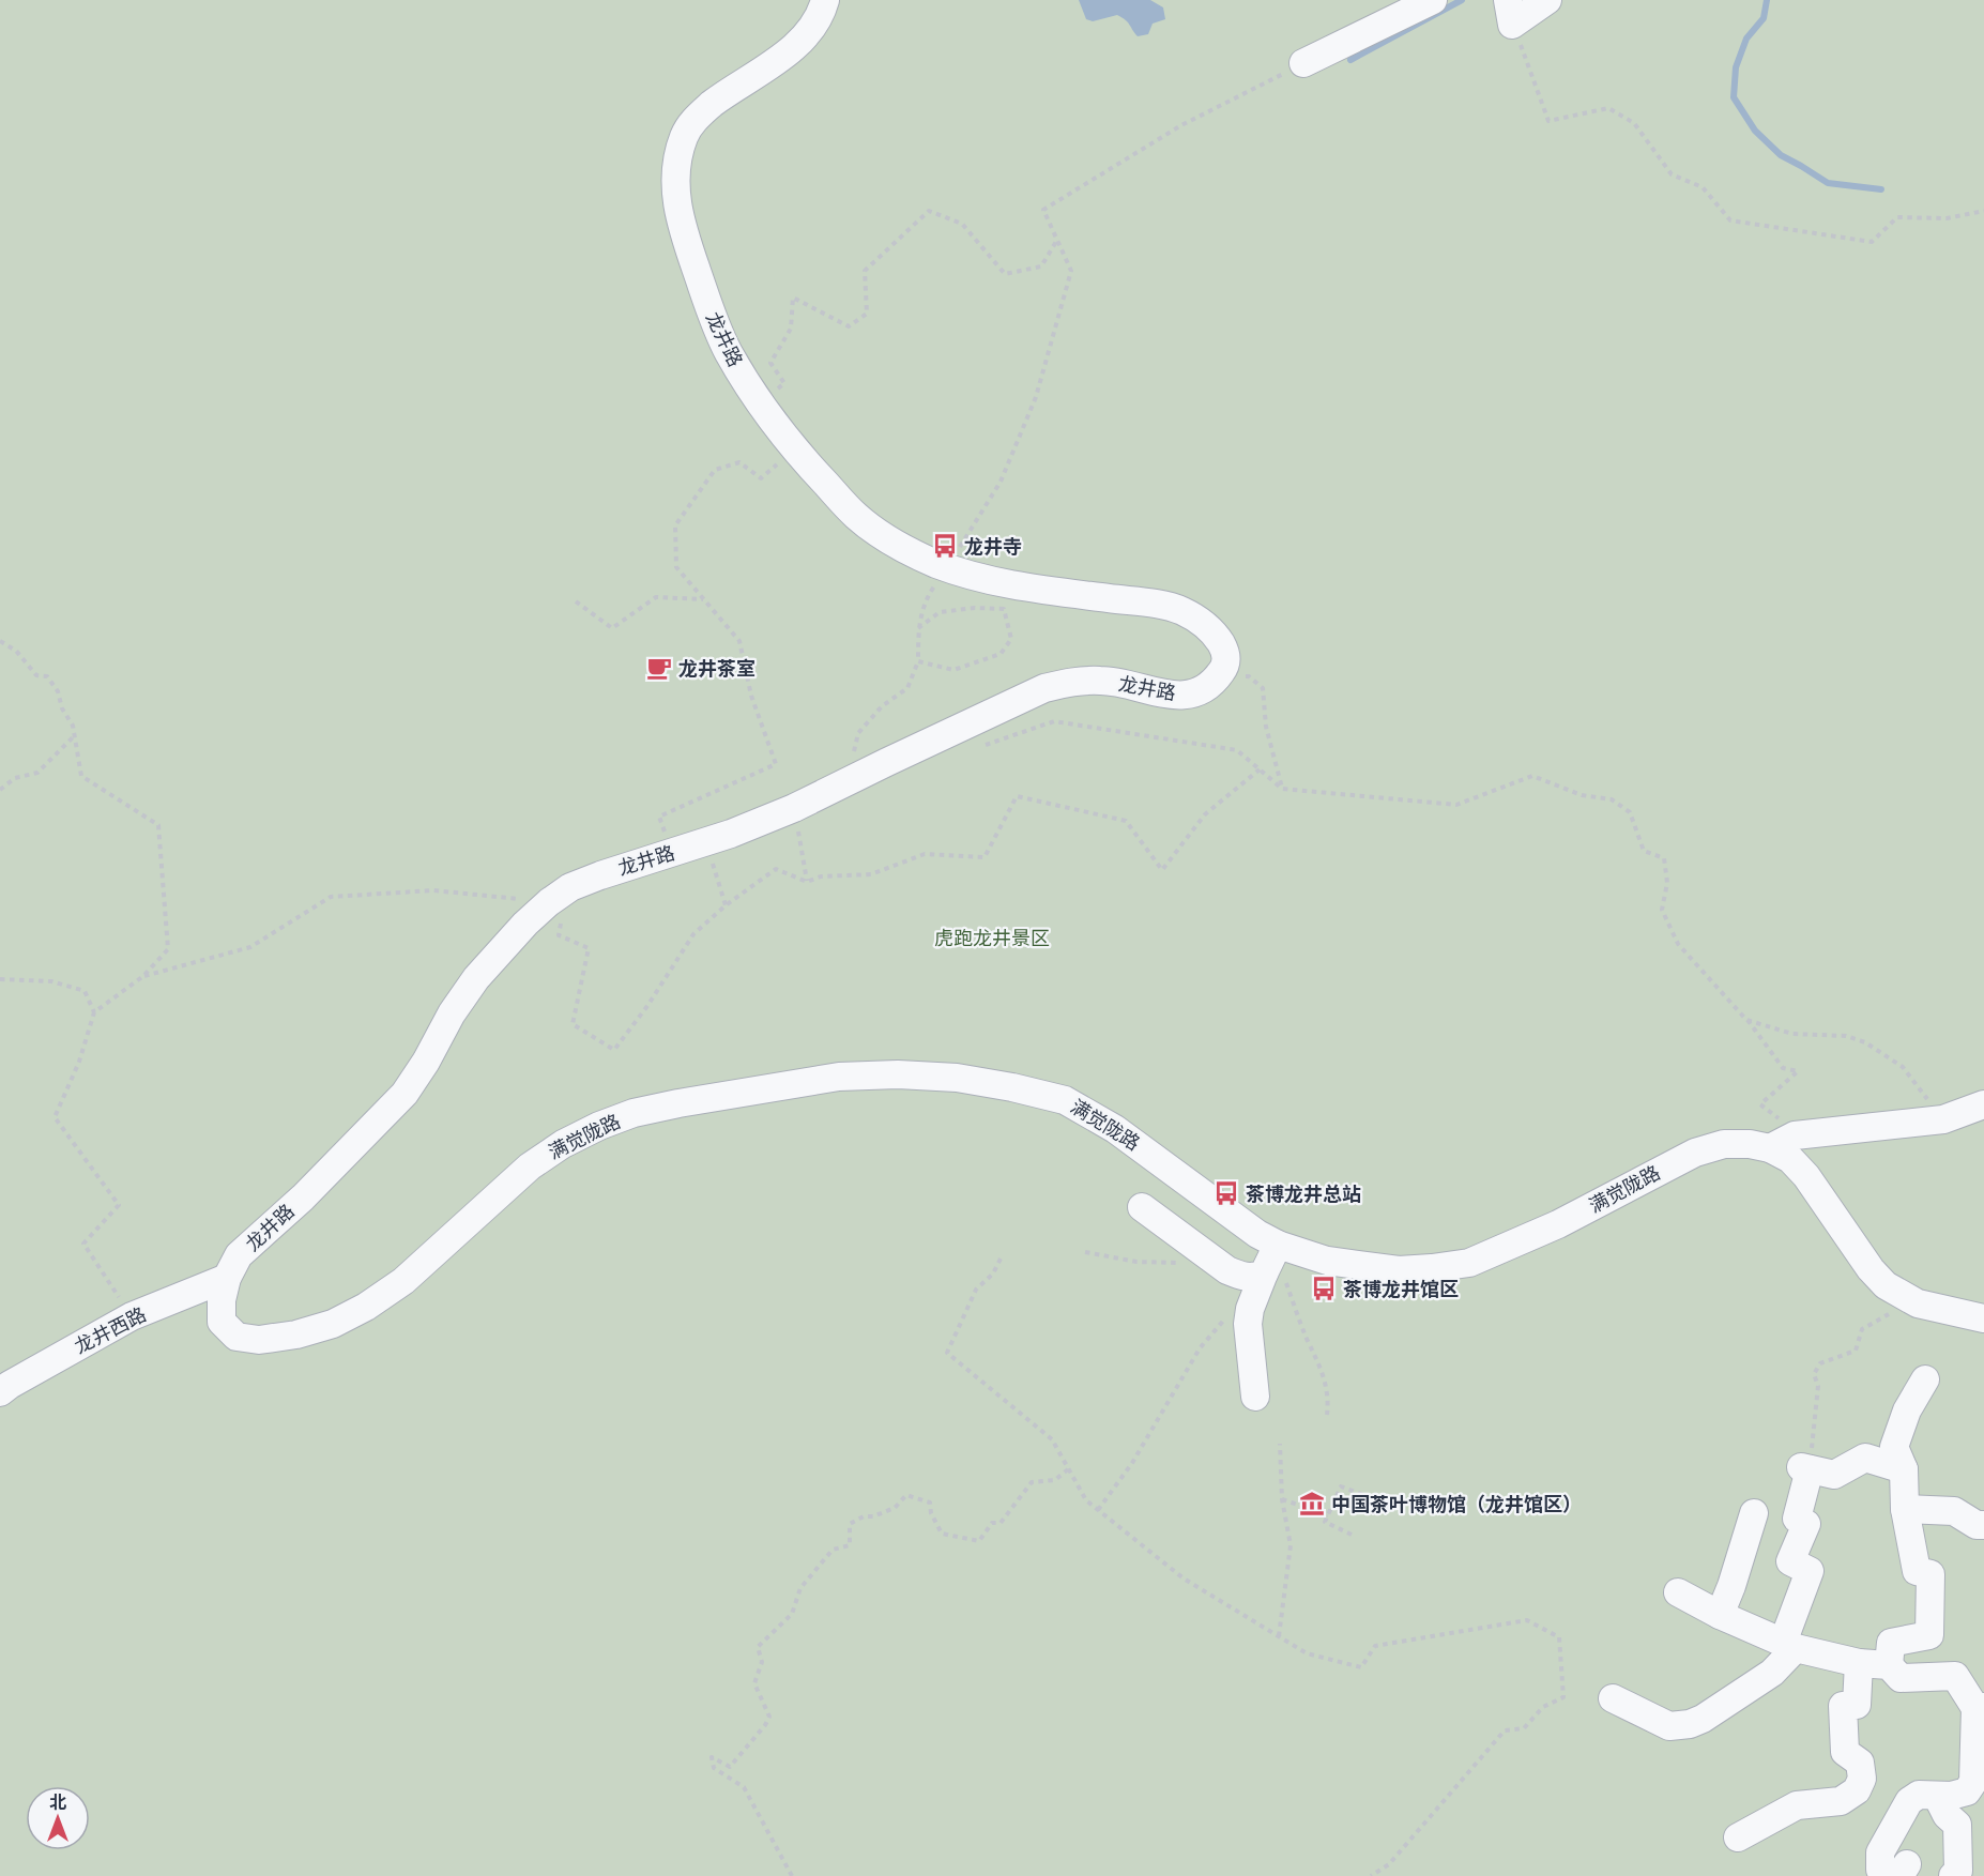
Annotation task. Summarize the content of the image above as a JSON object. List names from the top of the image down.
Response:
{
  "streets": {
    "street": ["龙井路", "满觉陇路", "龙井西路"]
  },
  "crossings": [
    ["龙井路", "满觉陇路"],
    ["龙井路", "龙井西路"],
    ["满觉陇路", "龙井西路"]
  ],
  "parks": ["虎跑龙井景区"],
  "places": {
    "bus stop": ["龙井寺", "茶博龙井总站", "茶博龙井馆区"],
    "cafe": ["龙井茶室"],
    "museum": ["中国茶叶博物馆（龙井馆区）"]
  },
  "north": "top"
}
